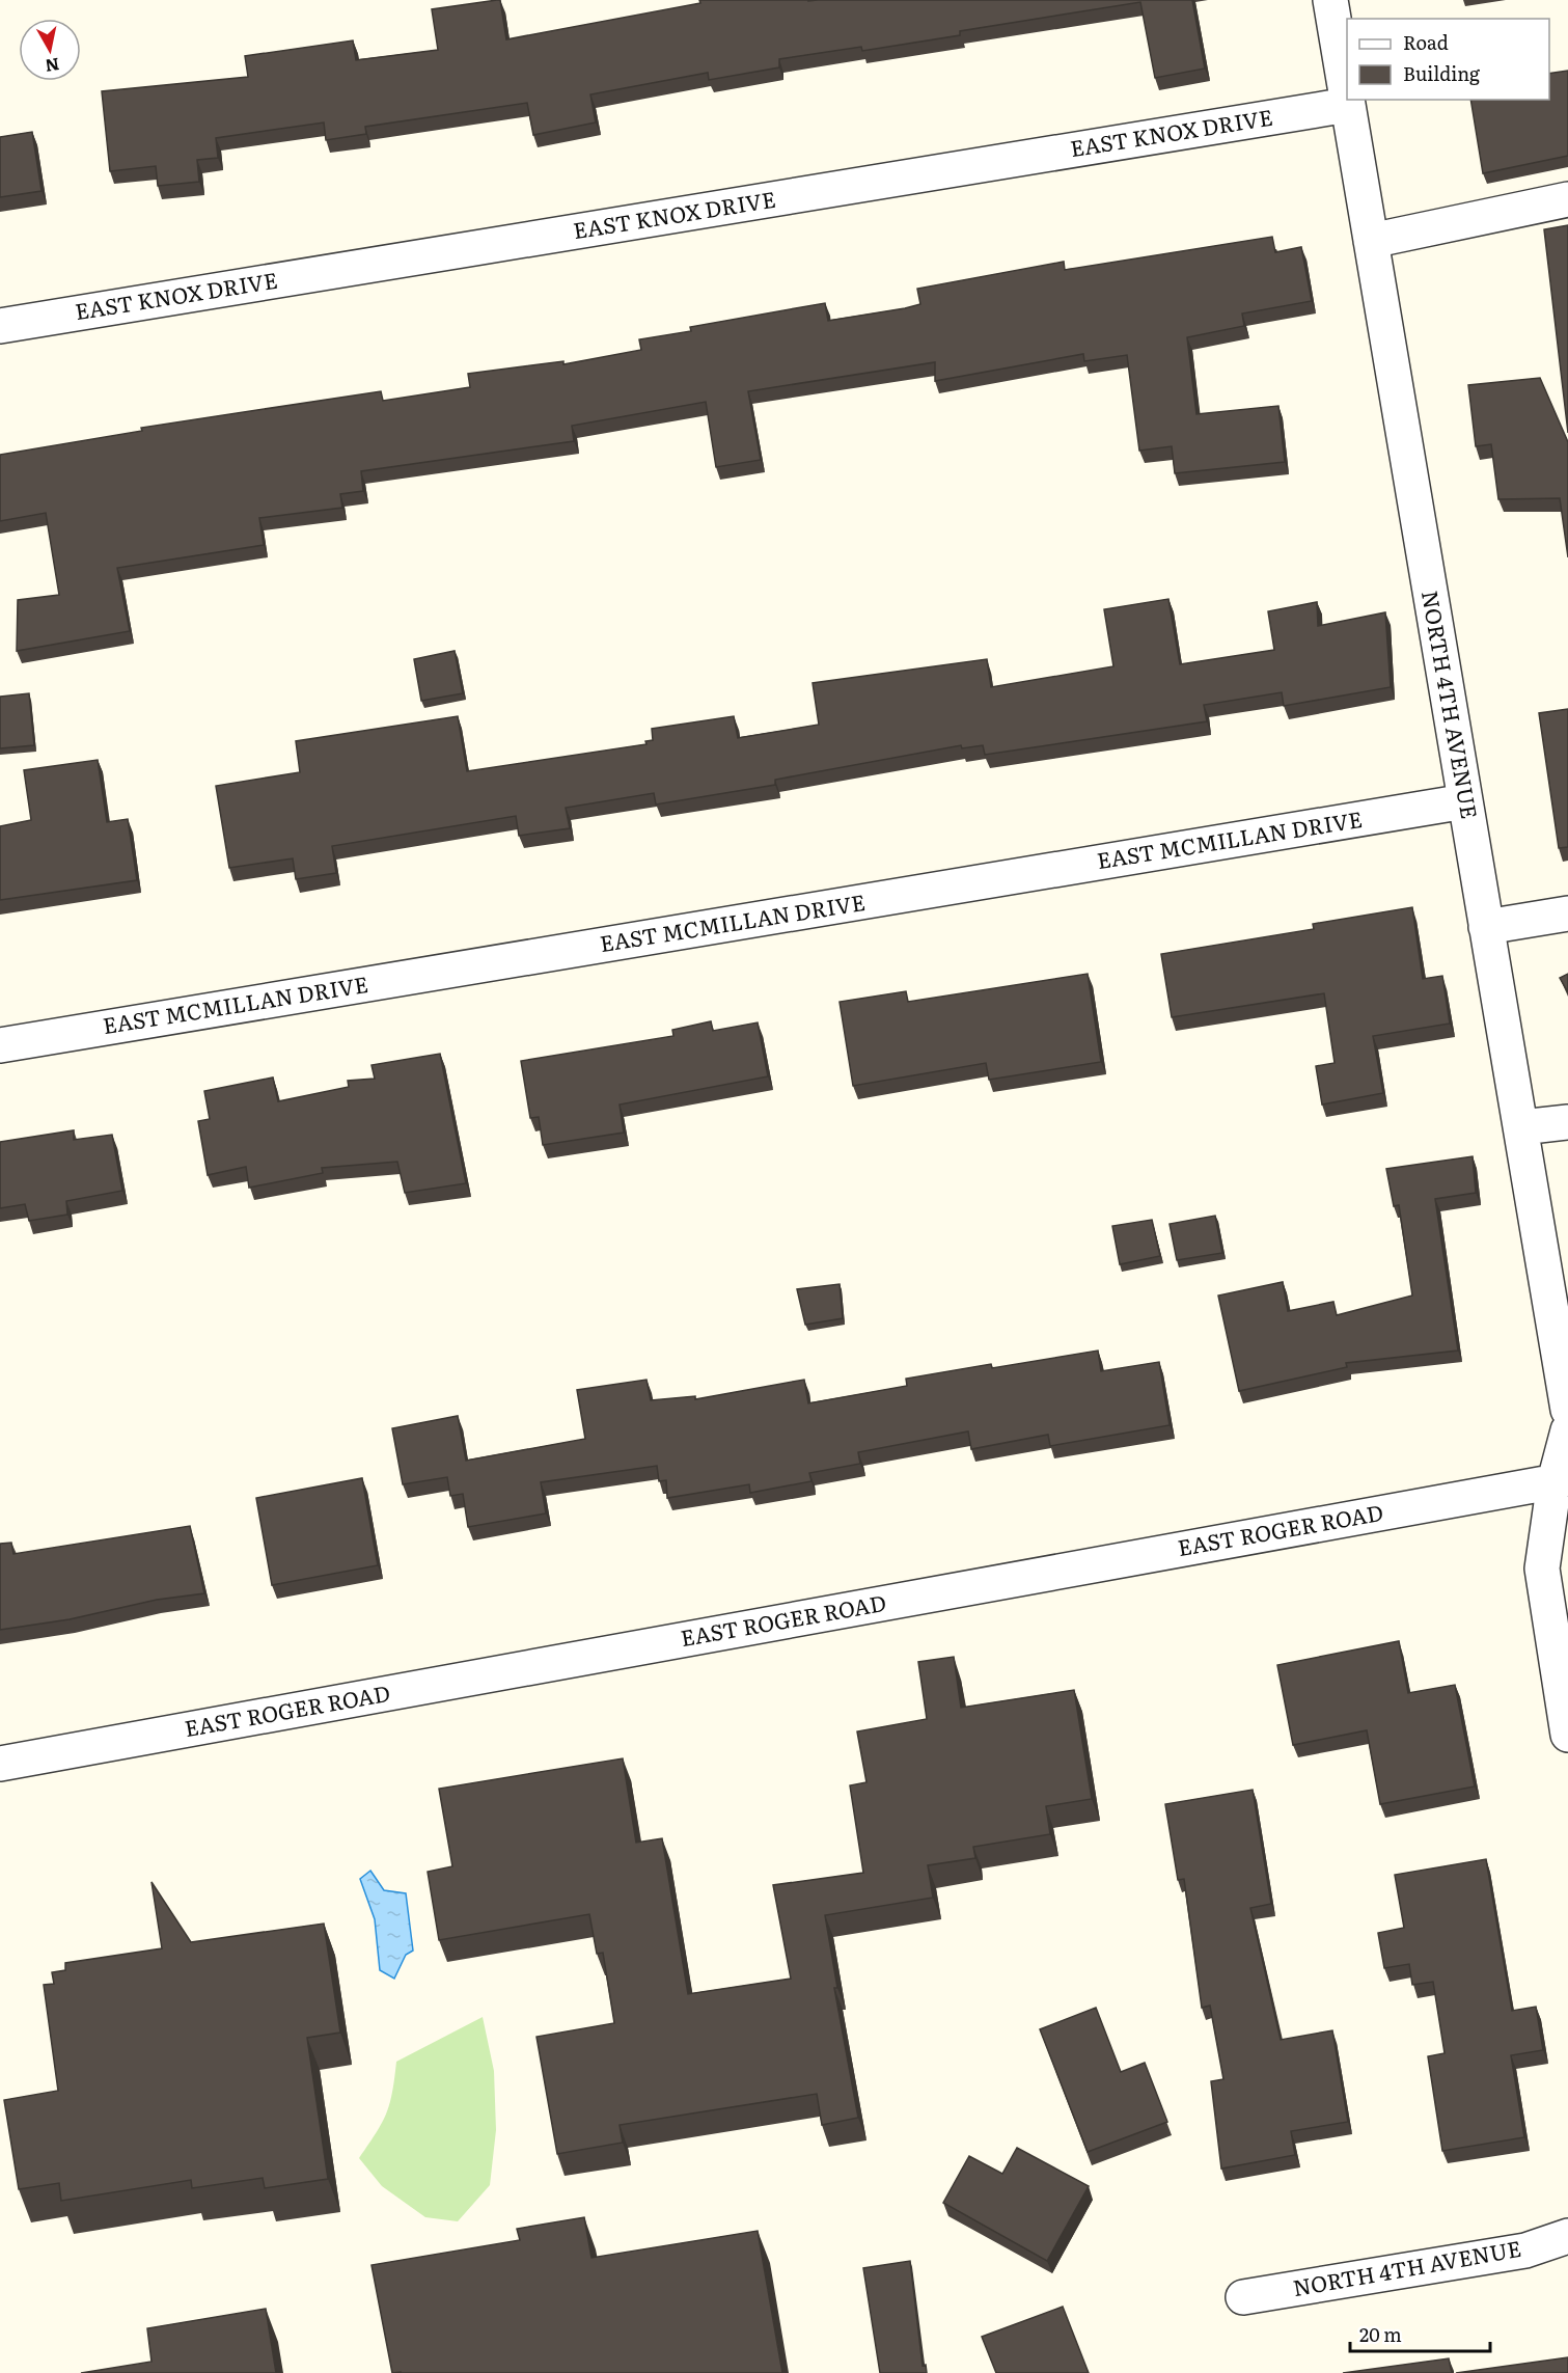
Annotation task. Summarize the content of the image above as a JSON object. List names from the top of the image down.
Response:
{
  "streets": {
    "street": [
      "EAST KNOX DRIVE",
      "NORTH 4TH AVENUE",
      "EAST MCMILLAN DRIVE",
      "EAST ROGER ROAD"
    ]
  },
  "crossings": [
    ["EAST KNOX DRIVE", "NORTH 4TH AVENUE"],
    ["NORTH 4TH AVENUE", "EAST MCMILLAN DRIVE"]
  ],
  "legend": ["Road", "Building"],
  "scale_bar": "20 m",
  "north": "bottom"
}
